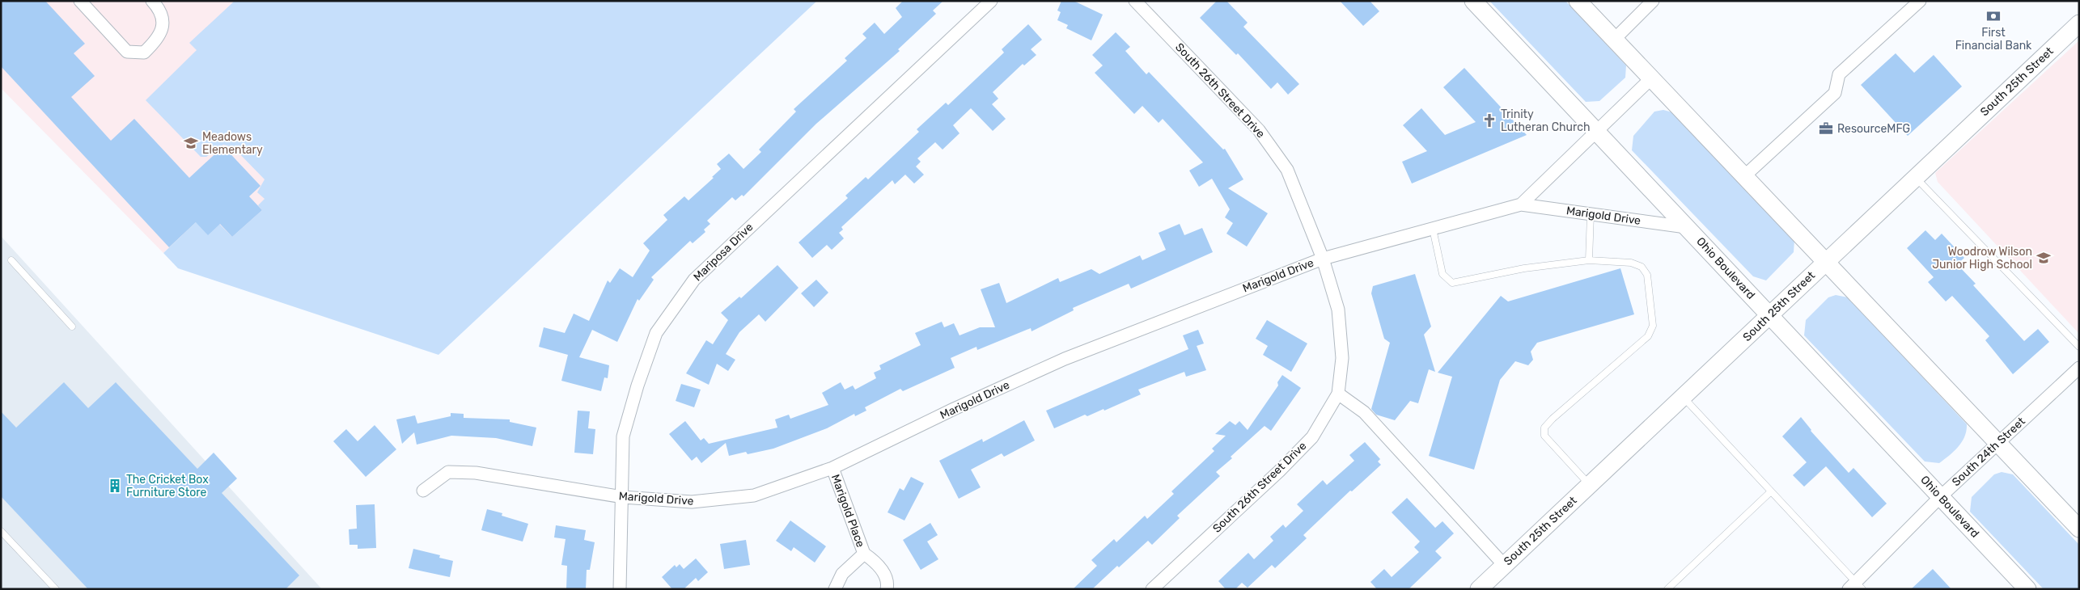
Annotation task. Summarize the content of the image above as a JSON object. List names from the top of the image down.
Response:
{
  "streets": {
    "street": [
      "South 25th Street",
      "South 26th Street Drive",
      "Marigold Drive",
      "Mariposa Drive",
      "Ohio Boulevard",
      "South 24th Street",
      "Marigold Place"
    ]
  },
  "crossings": [
    ["South 25th Street", "Ohio Boulevard"],
    ["South 26th Street Drive", "Marigold Drive"],
    ["Marigold Drive", "Mariposa Drive"],
    ["Marigold Drive", "Ohio Boulevard"],
    ["Marigold Drive", "Marigold Place"],
    ["Ohio Boulevard", "South 24th Street"]
  ],
  "places": {
    "bank": ["First Financial Bank"],
    "church": ["Trinity Lutheran Church"],
    "office": ["ResourceMFG"],
    "school or university": ["Meadows Elementary", "Woodrow Wilson Junior High School"],
    "building": ["The Cricket Box Furniture Store"]
  }
}
